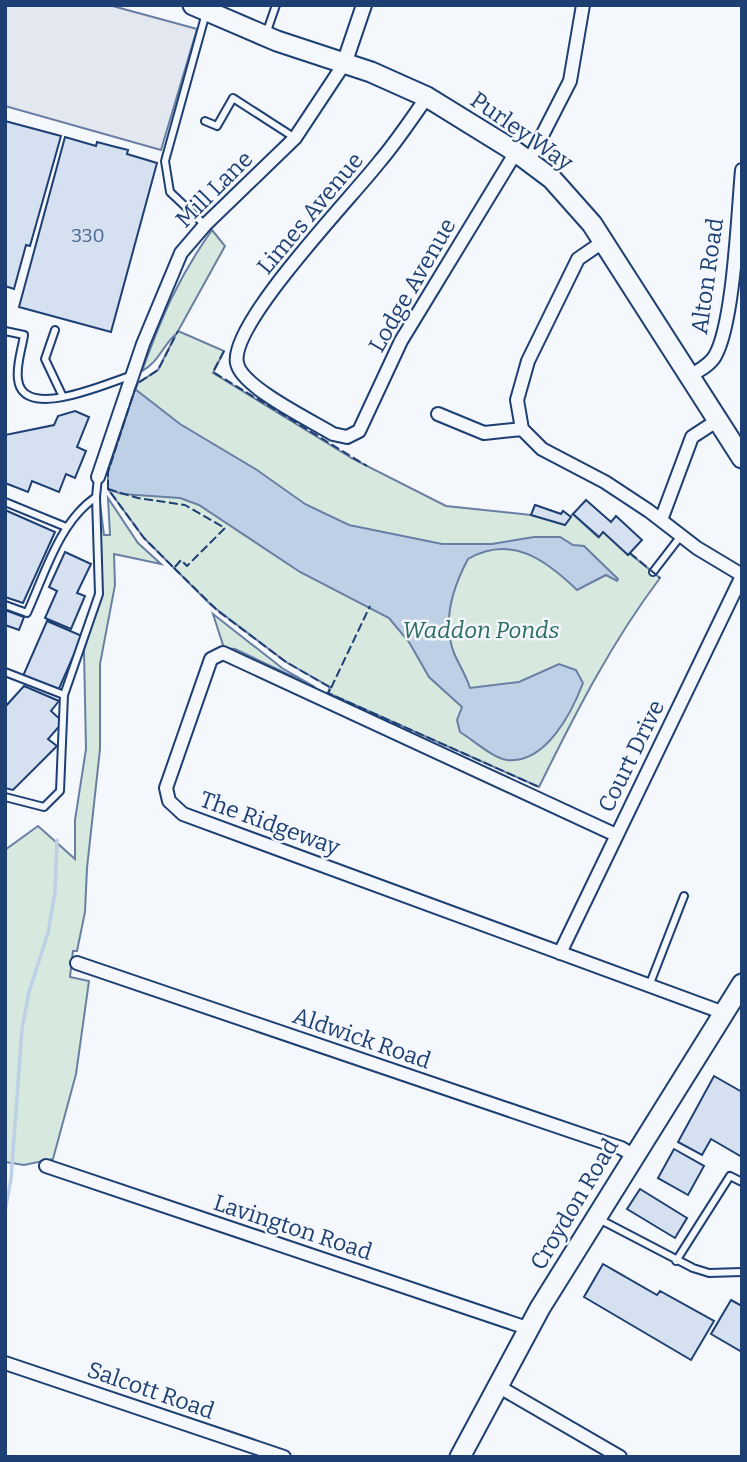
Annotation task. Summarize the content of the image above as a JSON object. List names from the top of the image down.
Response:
{
  "streets": {
    "highway": ["Purley Way", "Croydon Road"],
    "street": [
      "Mill Lane",
      "Limes Avenue",
      "Alton Road",
      "Lodge Avenue",
      "Court Drive",
      "The Ridgeway",
      "Aldwick Road",
      "Lavington Road",
      "Salcott Road"
    ]
  },
  "crossings": [
    ["Purley Way", "Mill Lane"],
    ["Purley Way", "Limes Avenue"],
    ["Purley Way", "Alton Road"],
    ["Purley Way", "Lodge Avenue"],
    ["Limes Avenue", "Lodge Avenue"],
    ["Court Drive", "The Ridgeway"],
    ["The Ridgeway", "Croydon Road"],
    ["Aldwick Road", "Croydon Road"],
    ["Croydon Road", "Lavington Road"]
  ],
  "parks": ["Waddon Ponds"],
  "house_numbers": ["330"]
}
